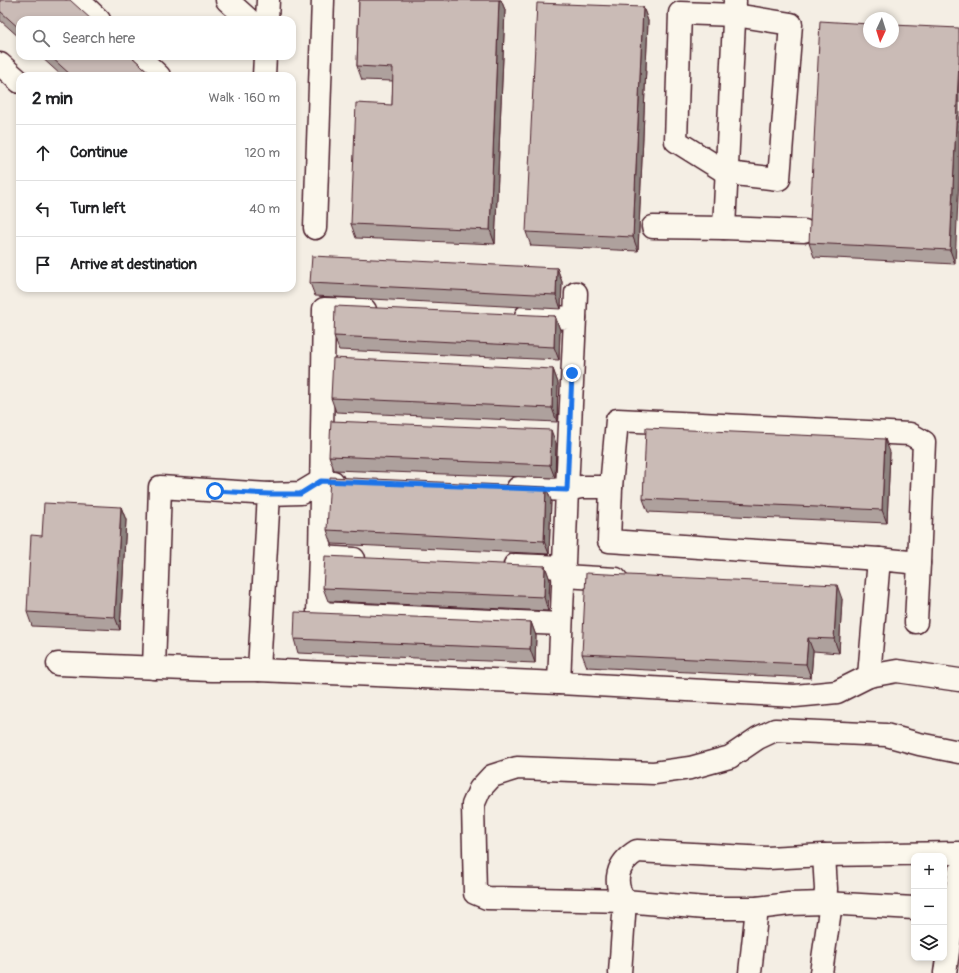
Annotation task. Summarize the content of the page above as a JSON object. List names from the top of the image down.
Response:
{
  "north": "bottom",
  "page": {
    "search": "Search here",
    "heading": ["2 min", "Walk · 160 m"],
    "list": [
      ["Continue", "120 m"],
      ["Turn left", "40 m"],
      "Arrive at destination"
    ],
    "map_buttons": ["+", "−"]
  }
}
